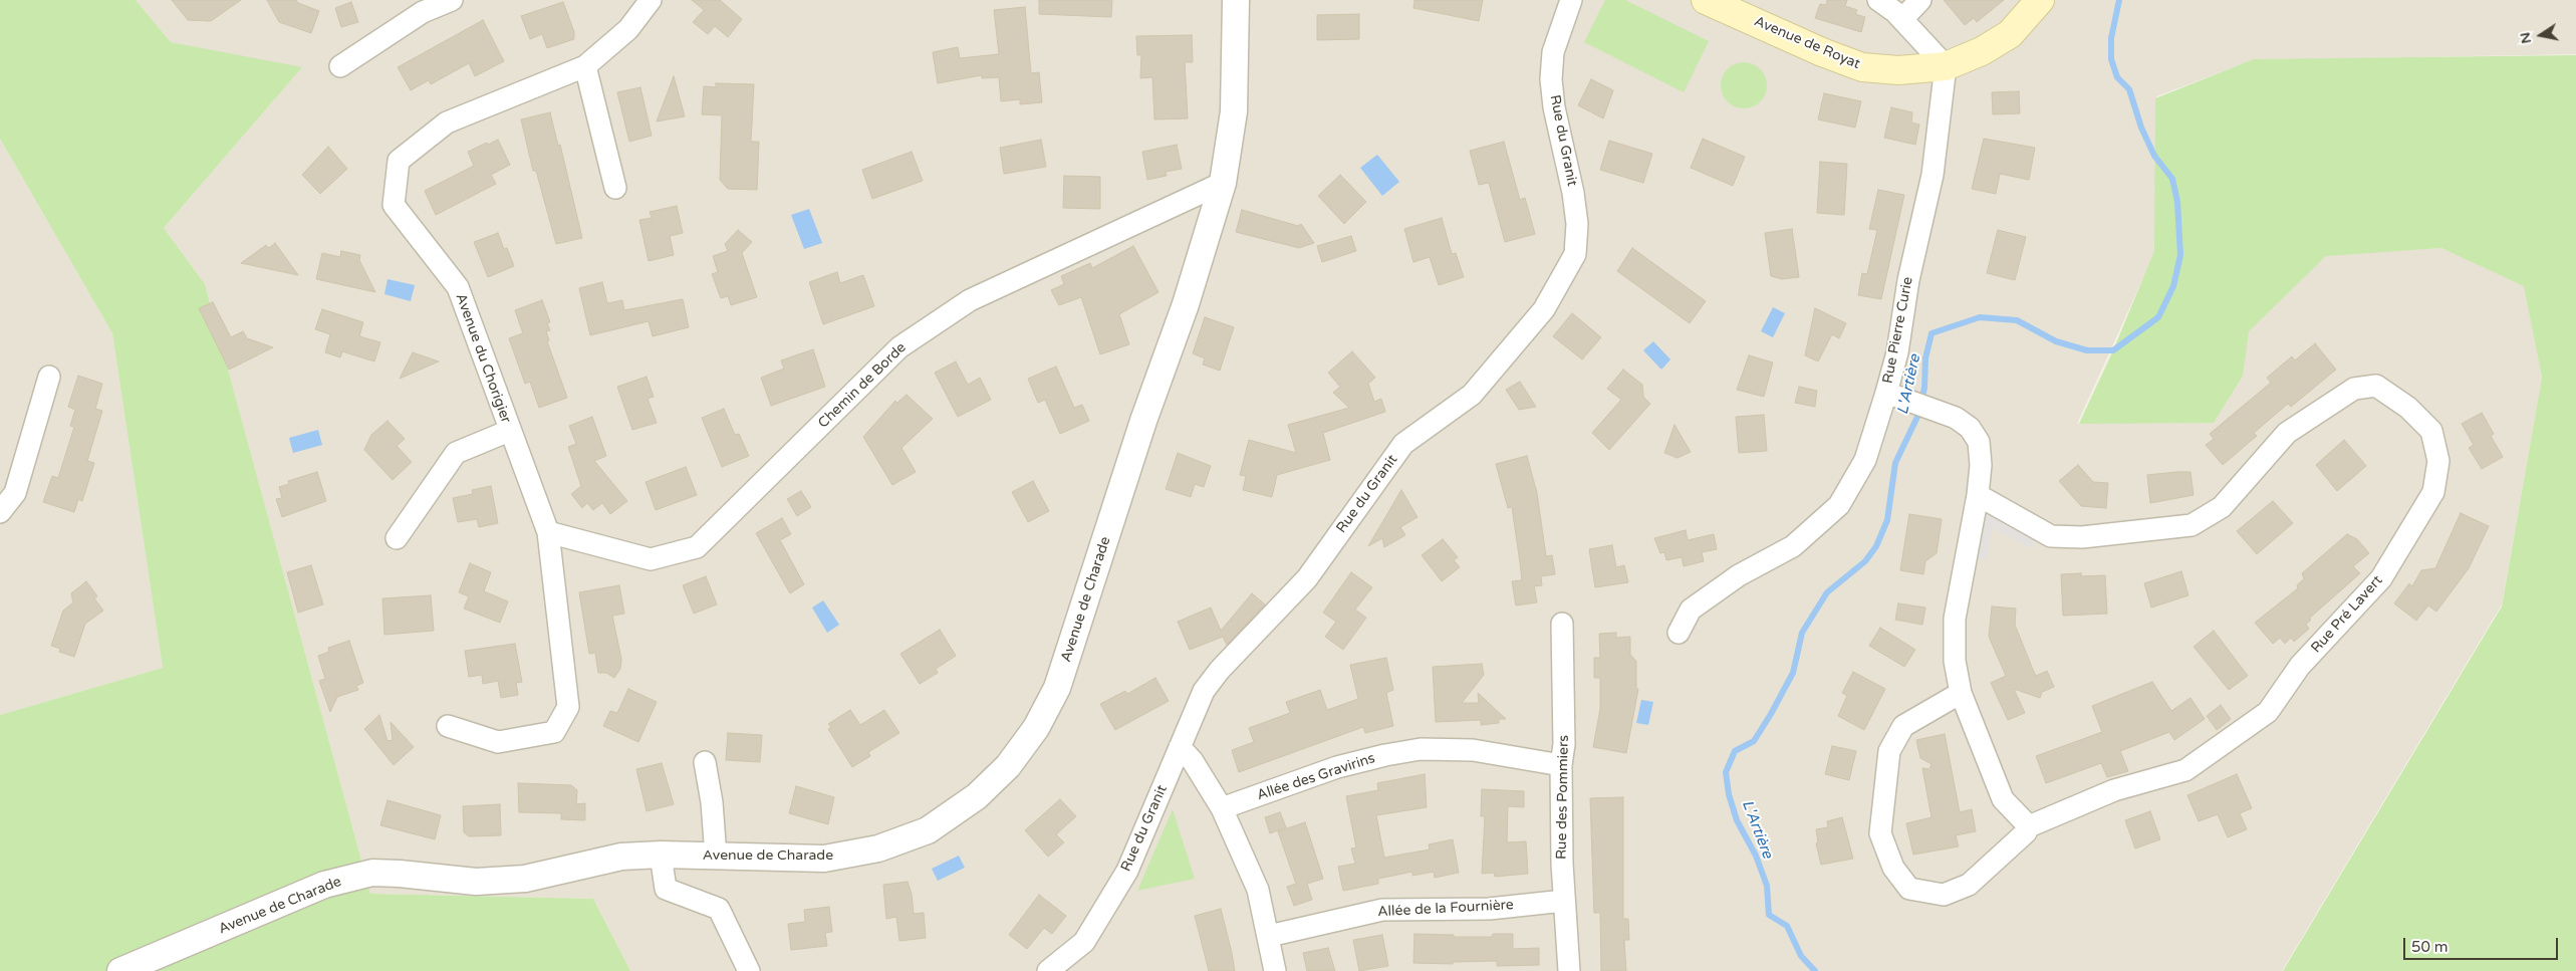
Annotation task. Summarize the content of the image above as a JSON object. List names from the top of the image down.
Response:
{
  "streets": {
    "main road": ["Avenue de Royat"],
    "street": [
      "Rue du Granit",
      "Rue Pierre Curie",
      "Avenue du Chorigier",
      "Chemin de Borde",
      "Avenue de Charade",
      "Rue Pré Lavert",
      "Allée des Gravirins",
      "Rue des Pommiers",
      "Allée de la Fournière"
    ]
  },
  "crossings": [
    ["Avenue de Royat", "Rue Pierre Curie"],
    ["Avenue du Chorigier", "Chemin de Borde"],
    ["Chemin de Borde", "Avenue de Charade"],
    ["Allée des Gravirins", "Rue des Pommiers"],
    ["Rue des Pommiers", "Allée de la Fournière"]
  ],
  "water": ["L'Artière"],
  "scale_bar": "50 m",
  "north": "left"
}
